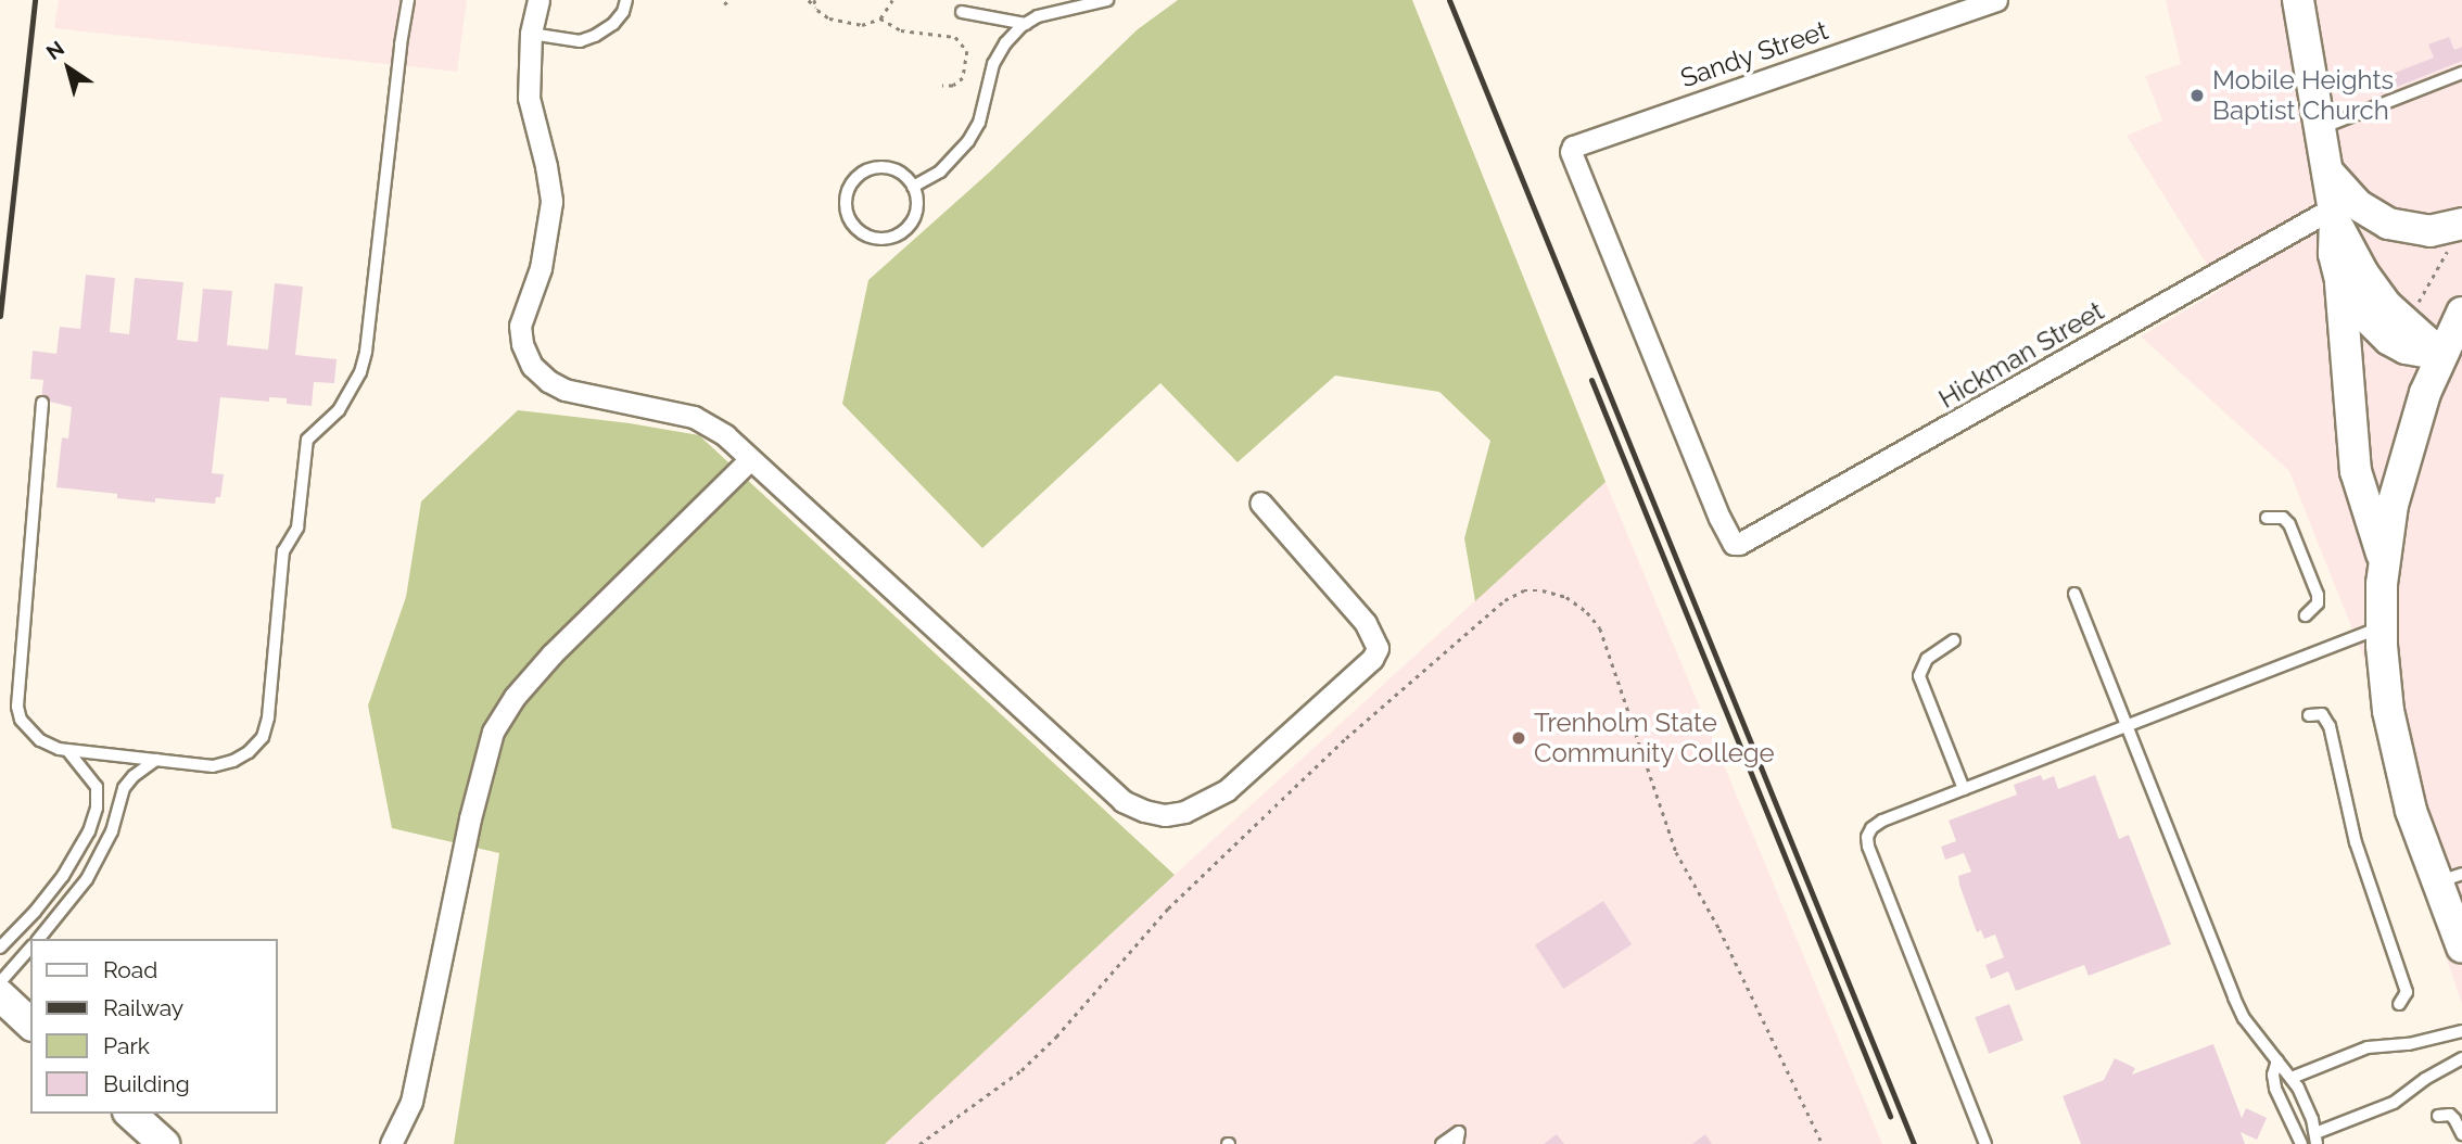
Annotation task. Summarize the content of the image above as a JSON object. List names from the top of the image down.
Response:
{
  "streets": {
    "street": ["Sandy Street", "Hickman Street"]
  },
  "crossings": [
    ["Sandy Street", "Hickman Street"]
  ],
  "places": ["Mobile Heights Baptist Church", "Trenholm State Community College"],
  "legend": [
    "Road",
    "Railway",
    "Park",
    "Building"
  ],
  "north": "top left"
}
